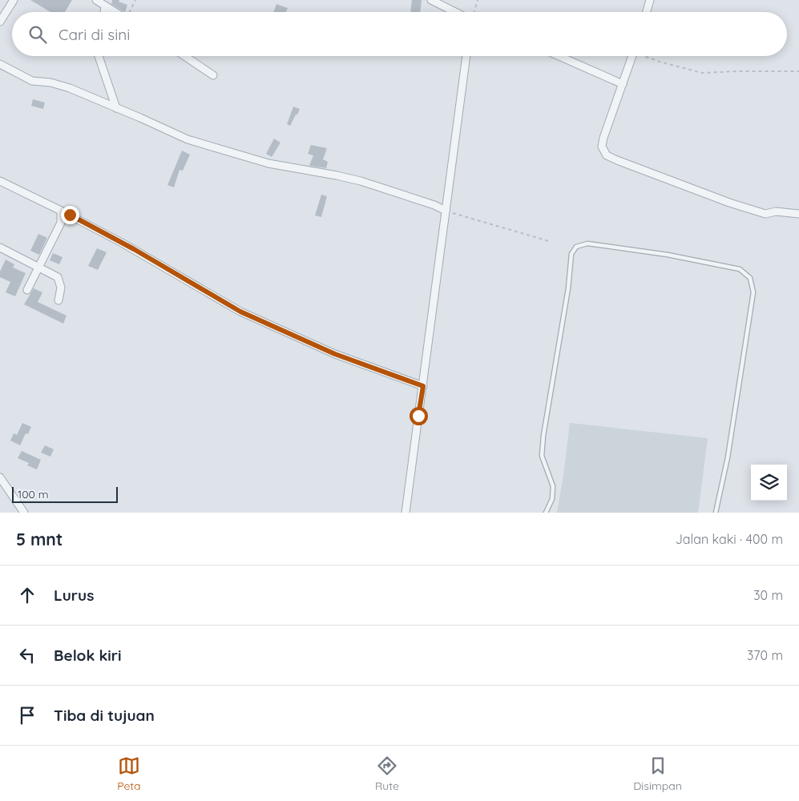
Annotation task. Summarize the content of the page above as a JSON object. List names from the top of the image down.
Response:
{
  "scale_bar": "100 m",
  "page": {
    "search": "Cari di sini",
    "scale": "100 m",
    "heading": ["5 mnt", "Jalan kaki · 400 m"],
    "list": [
      ["Lurus", "30 m"],
      ["Belok kiri", "370 m"],
      "Tiba di tujuan"
    ],
    "nav": ["Peta", "Rute", "Disimpan"]
  }
}
